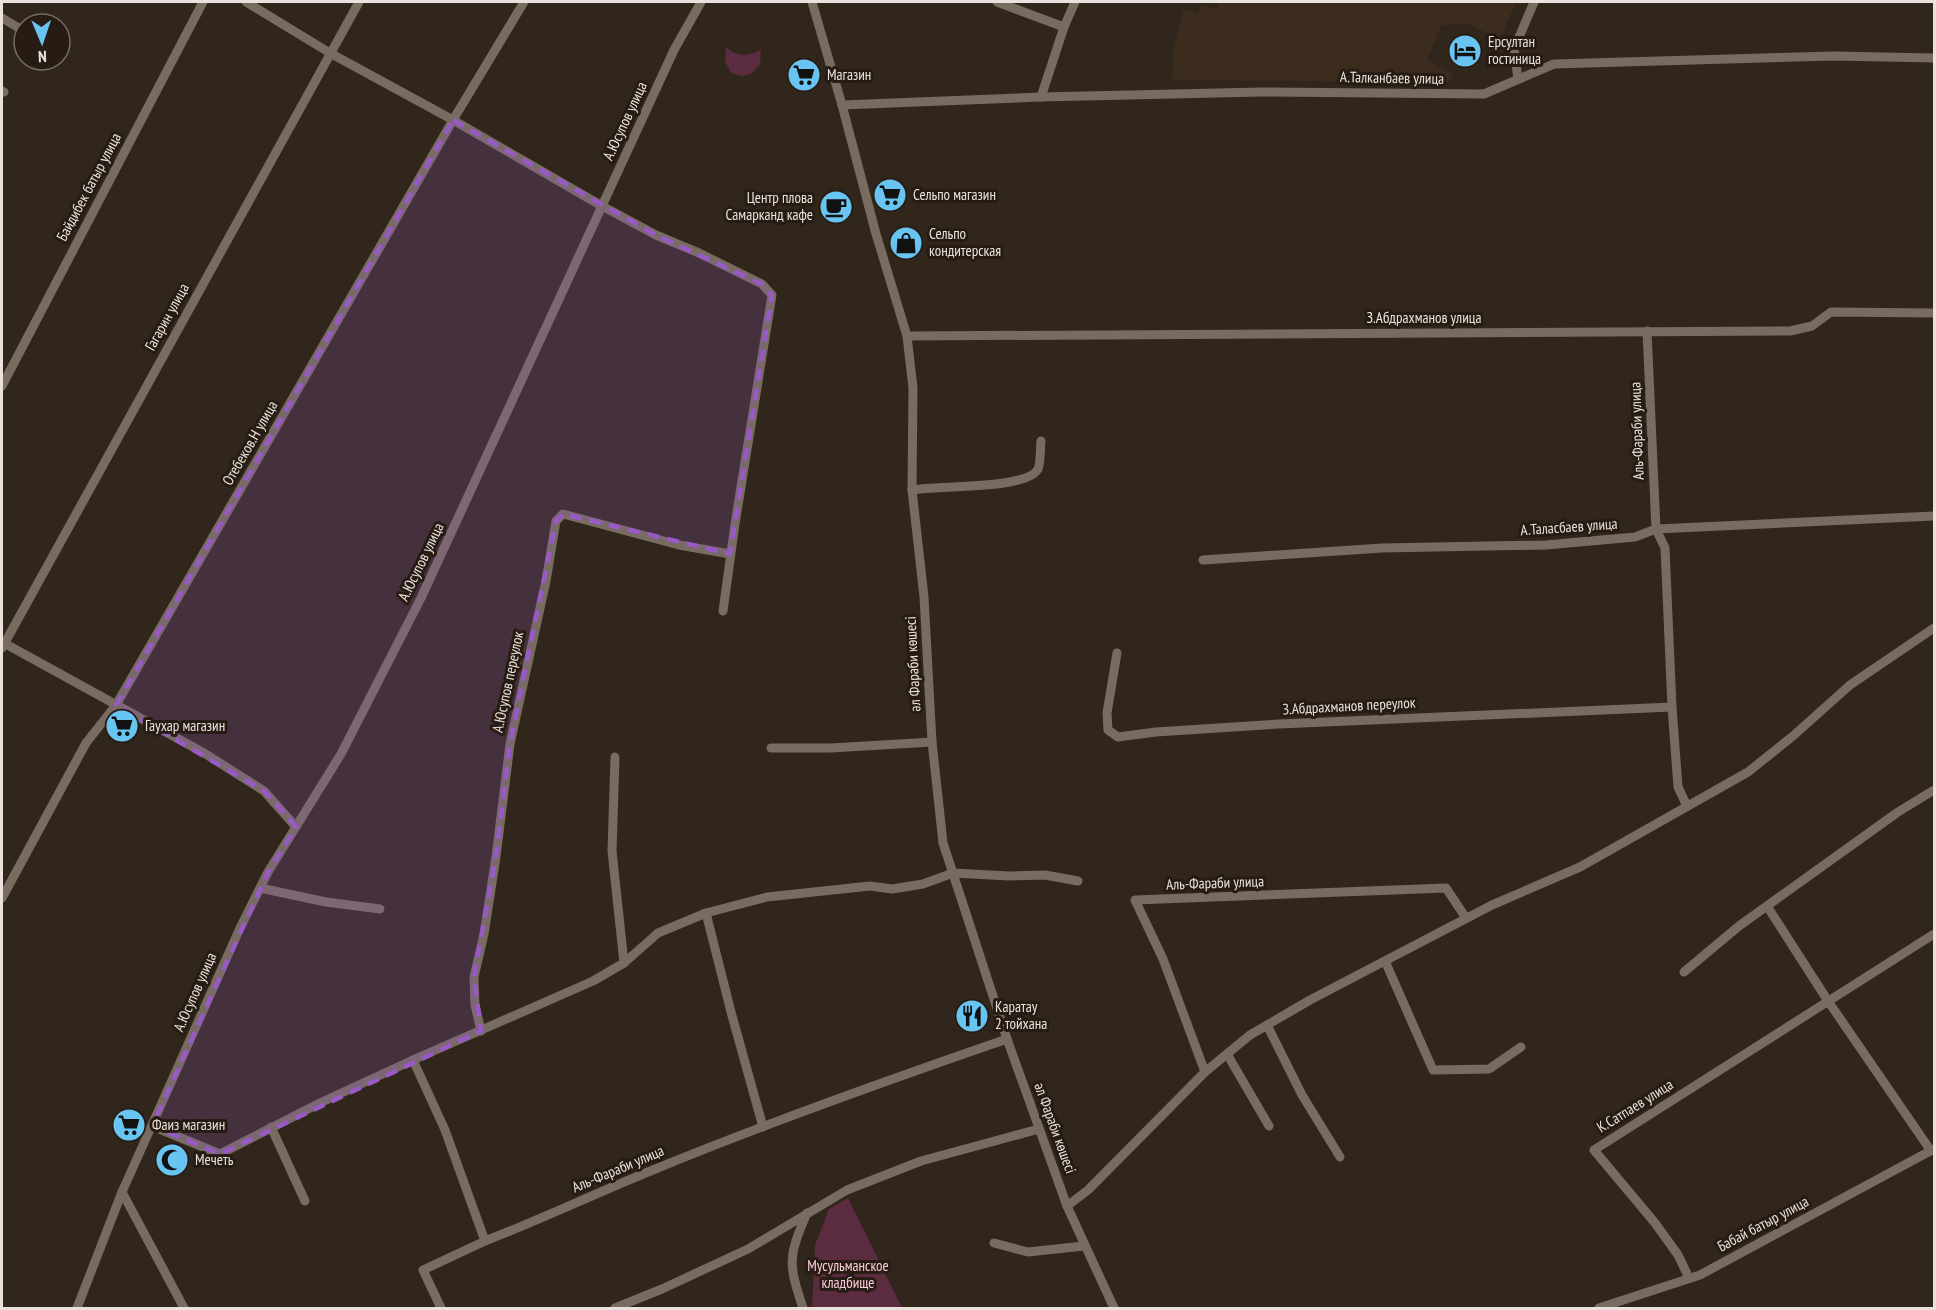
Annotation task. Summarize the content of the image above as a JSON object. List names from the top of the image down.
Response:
{
  "streets": {
    "street": [
      "А.Талканбаев улица",
      "А.Юсупов улица",
      "Байдибек батыр улица",
      "Гагарин улица",
      "З.Абдрахманов улица",
      "Аль-Фараби улица",
      "Отебеков.Н улица",
      "А.Таласбаев улица",
      "әл Фараби көшесі",
      "А.Юсупов переулок",
      "З.Абдрахманов переулок",
      "К.Сатпаев улица",
      "Бабай батыр улица"
    ]
  },
  "crossings": [
    ["А.Талканбаев улица", "әл Фараби көшесі"],
    ["З.Абдрахманов улица", "Аль-Фараби улица"],
    ["З.Абдрахманов улица", "әл Фараби көшесі"],
    ["Аль-Фараби улица", "А.Таласбаев улица"],
    ["Аль-Фараби улица", "әл Фараби көшесі"],
    ["К.Сатпаев улица", "Бабай батыр улица"]
  ],
  "parks": ["Мусульманское кладбище"],
  "places": {
    "hotel": ["Ерсултан гостиница"],
    "supermarket": [
      "Магазин",
      "Сельпо магазин",
      "Гаухар магазин",
      "Фаиз магазин"
    ],
    "cafe": ["Центр плова Самарканд кафе"],
    "shop": ["Сельпо кондитерская"],
    "restaurant": ["Каратау 2 тойхана"],
    "mosque": ["Мечеть"]
  },
  "north": "bottom"
}
